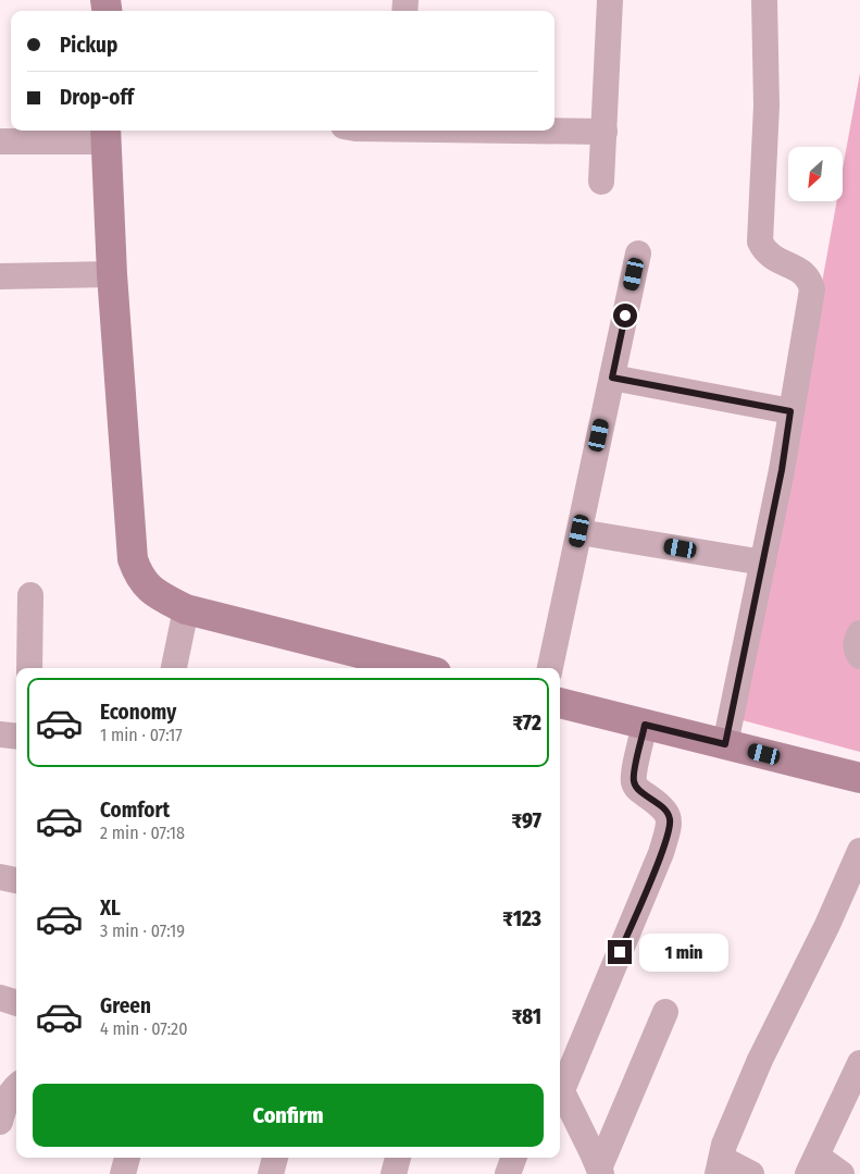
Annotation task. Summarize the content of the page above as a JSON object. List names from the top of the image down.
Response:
{
  "north": "bottom left",
  "page": {
    "banner": ["Pickup", "Drop-off"],
    "list": [
      {
        "name": "Economy",
        "note": "1 min · 07:17",
        "value": "₹72"
      },
      {
        "name": "Comfort",
        "note": "2 min · 07:18",
        "value": "₹97"
      },
      {
        "name": "XL",
        "note": "3 min · 07:19",
        "value": "₹123"
      },
      {
        "name": "Green",
        "note": "4 min · 07:20",
        "value": "₹81"
      }
    ],
    "bubble": "1 min",
    "buttons": "Confirm"
  }
}
